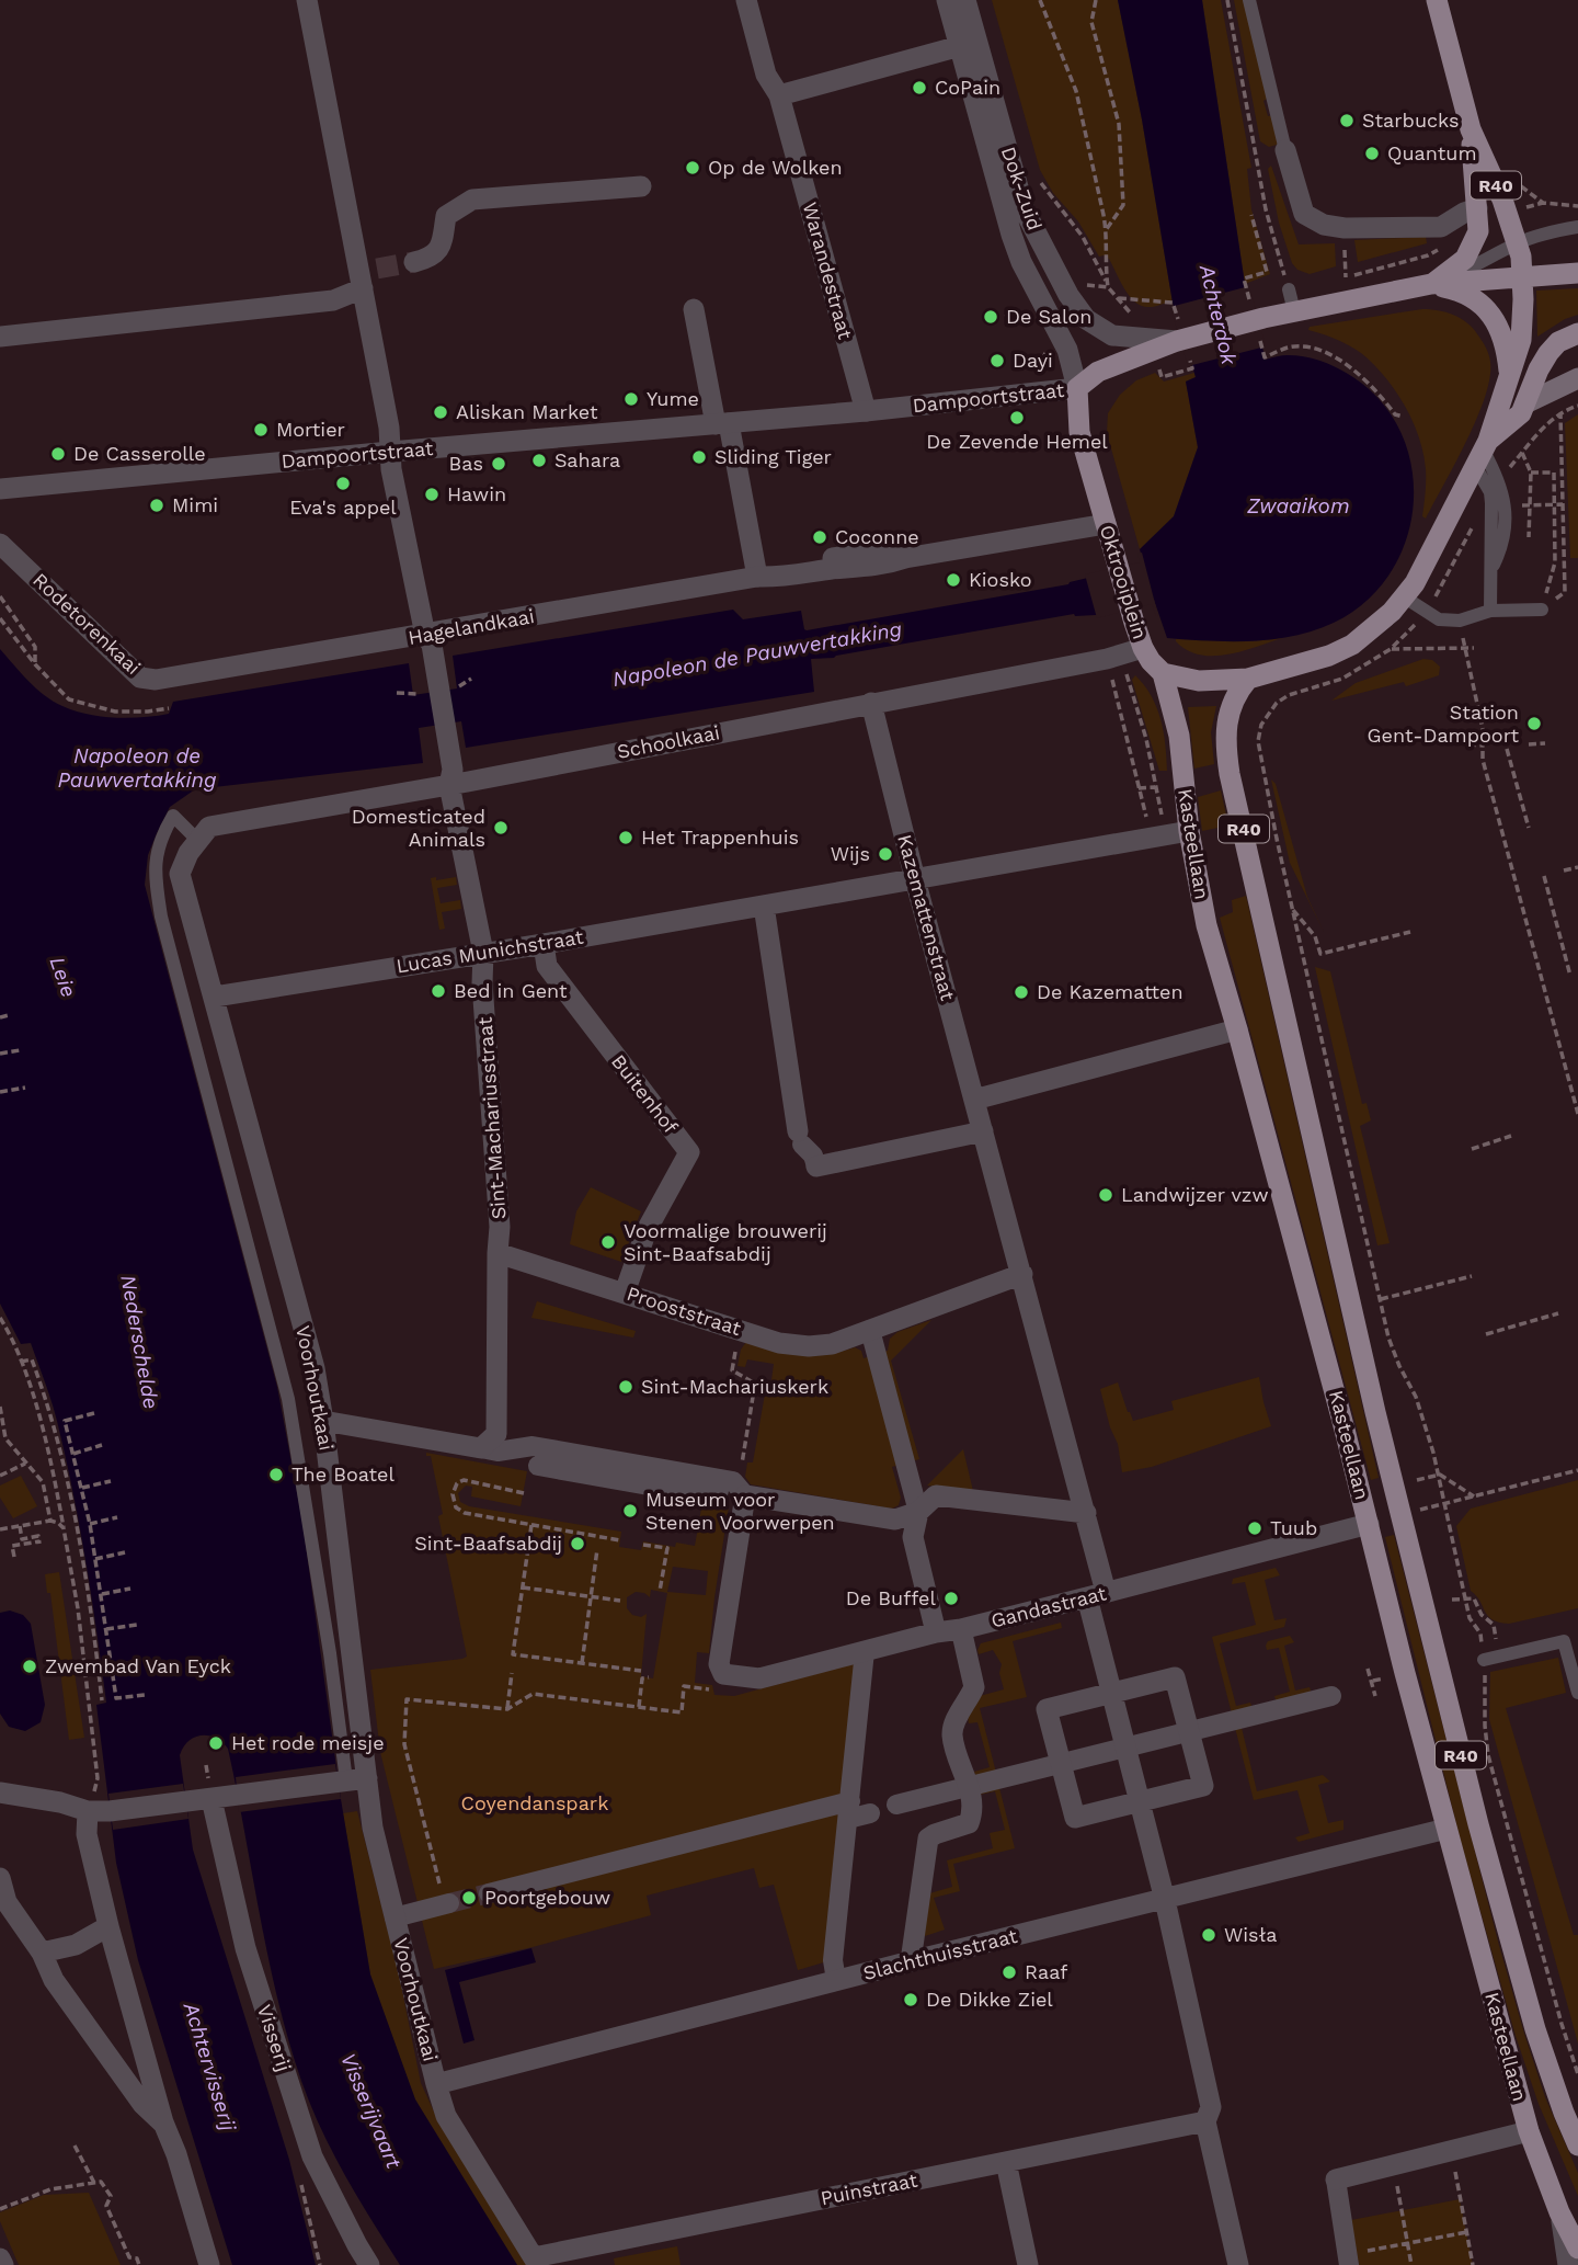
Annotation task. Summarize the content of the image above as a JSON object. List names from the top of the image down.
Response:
{
  "streets": {
    "main road": ["R40", "Oktrooiplein", "Kasteellaan"],
    "street": [
      "Dok-Zuid",
      "Warandestraat",
      "Dampoortstraat",
      "Rodetorenkaai",
      "Hagelandkaai",
      "Schoolkaai",
      "Kazemattenstraat",
      "Lucas Munichstraat",
      "Buitenhof",
      "Sint-Machariusstraat",
      "Prooststraat",
      "Voorhoutkaai",
      "Gandastraat",
      "Slachthuisstraat",
      "Visserij",
      "Puinstraat"
    ]
  },
  "crossings": [
    ["R40", "Dok-Zuid"],
    ["R40", "Dampoortstraat"],
    ["R40", "Oktrooiplein"],
    ["R40", "Kasteellaan"],
    ["Dok-Zuid", "Dampoortstraat"],
    ["Dok-Zuid", "Oktrooiplein"],
    ["Warandestraat", "Dampoortstraat"],
    ["Dampoortstraat", "Oktrooiplein"],
    ["Dampoortstraat", "Sint-Machariusstraat"],
    ["Oktrooiplein", "Hagelandkaai"],
    ["Oktrooiplein", "Schoolkaai"],
    ["Oktrooiplein", "Kasteellaan"],
    ["Rodetorenkaai", "Hagelandkaai"],
    ["Hagelandkaai", "Sint-Machariusstraat"],
    ["Schoolkaai", "Kazemattenstraat"],
    ["Schoolkaai", "Sint-Machariusstraat"],
    ["Schoolkaai", "Voorhoutkaai"],
    ["Kasteellaan", "Lucas Munichstraat"],
    ["Kasteellaan", "Gandastraat"],
    ["Kasteellaan", "Slachthuisstraat"],
    ["Kazemattenstraat", "Lucas Munichstraat"],
    ["Kazemattenstraat", "Prooststraat"],
    ["Kazemattenstraat", "Gandastraat"],
    ["Kazemattenstraat", "Slachthuisstraat"],
    ["Kazemattenstraat", "Puinstraat"],
    ["Lucas Munichstraat", "Buitenhof"],
    ["Lucas Munichstraat", "Sint-Machariusstraat"],
    ["Lucas Munichstraat", "Voorhoutkaai"],
    ["Buitenhof", "Prooststraat"],
    ["Sint-Machariusstraat", "Prooststraat"],
    ["Voorhoutkaai", "Slachthuisstraat"],
    ["Voorhoutkaai", "Puinstraat"]
  ],
  "water": [
    "Achterdok",
    "Zwaaikom",
    "Napoleon de Pauwvertakking",
    "Leie",
    "Nederschelde",
    "Achtervisserij",
    "Visserijvaart"
  ],
  "parks": ["Coyendanspark"],
  "places": [
    "CoPain",
    "Starbucks",
    "Quantum",
    "Op de Wolken",
    "De Salon",
    "Dayi",
    "Yume",
    "Aliskan Market",
    "De Zevende Hemel",
    "Mortier",
    "De Casserolle",
    "Sliding Tiger",
    "Sahara",
    "Bas",
    "Eva's appel",
    "Hawin",
    "Mimi",
    "Coconne",
    "Kiosko",
    "Station Gent-Dampoort",
    "Domesticated Animals",
    "Het Trappenhuis",
    "Wijs",
    "Bed in Gent",
    "De Kazematten",
    "Landwijzer vzw",
    "Voormalige brouwerij Sint-Baafsabdij",
    "Sint-Machariuskerk",
    "The Boatel",
    "Museum voor Stenen Voorwerpen",
    "Tuub",
    "Sint-Baafsabdij",
    "De Buffel",
    "Zwembad Van Eyck",
    "Het rode meisje",
    "Poortgebouw",
    "Wisła",
    "Raaf",
    "De Dikke Ziel"
  ]
}
